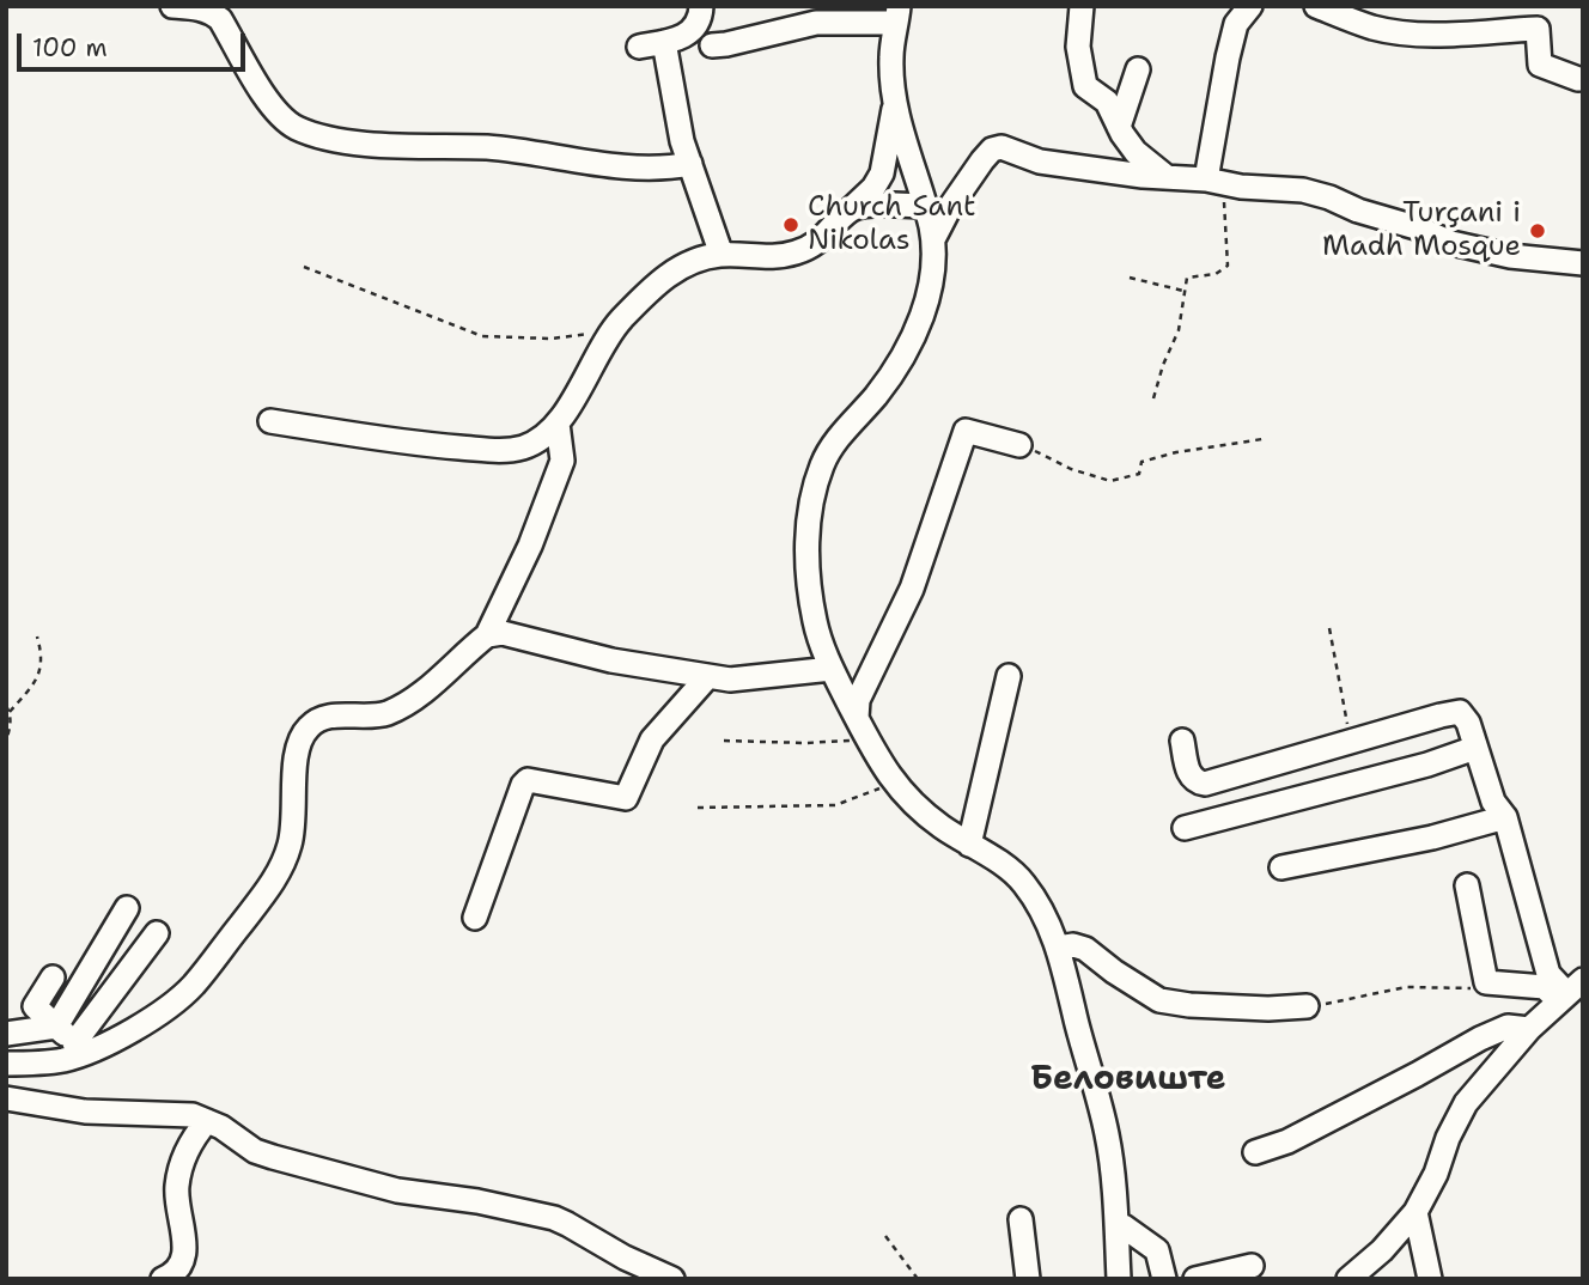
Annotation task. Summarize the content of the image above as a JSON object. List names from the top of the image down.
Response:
{
  "districts": ["Беловиште"],
  "places": ["Church Sant Nikolas", "Turçani i Madh Mosque"],
  "scale_bar": "100 m"
}
